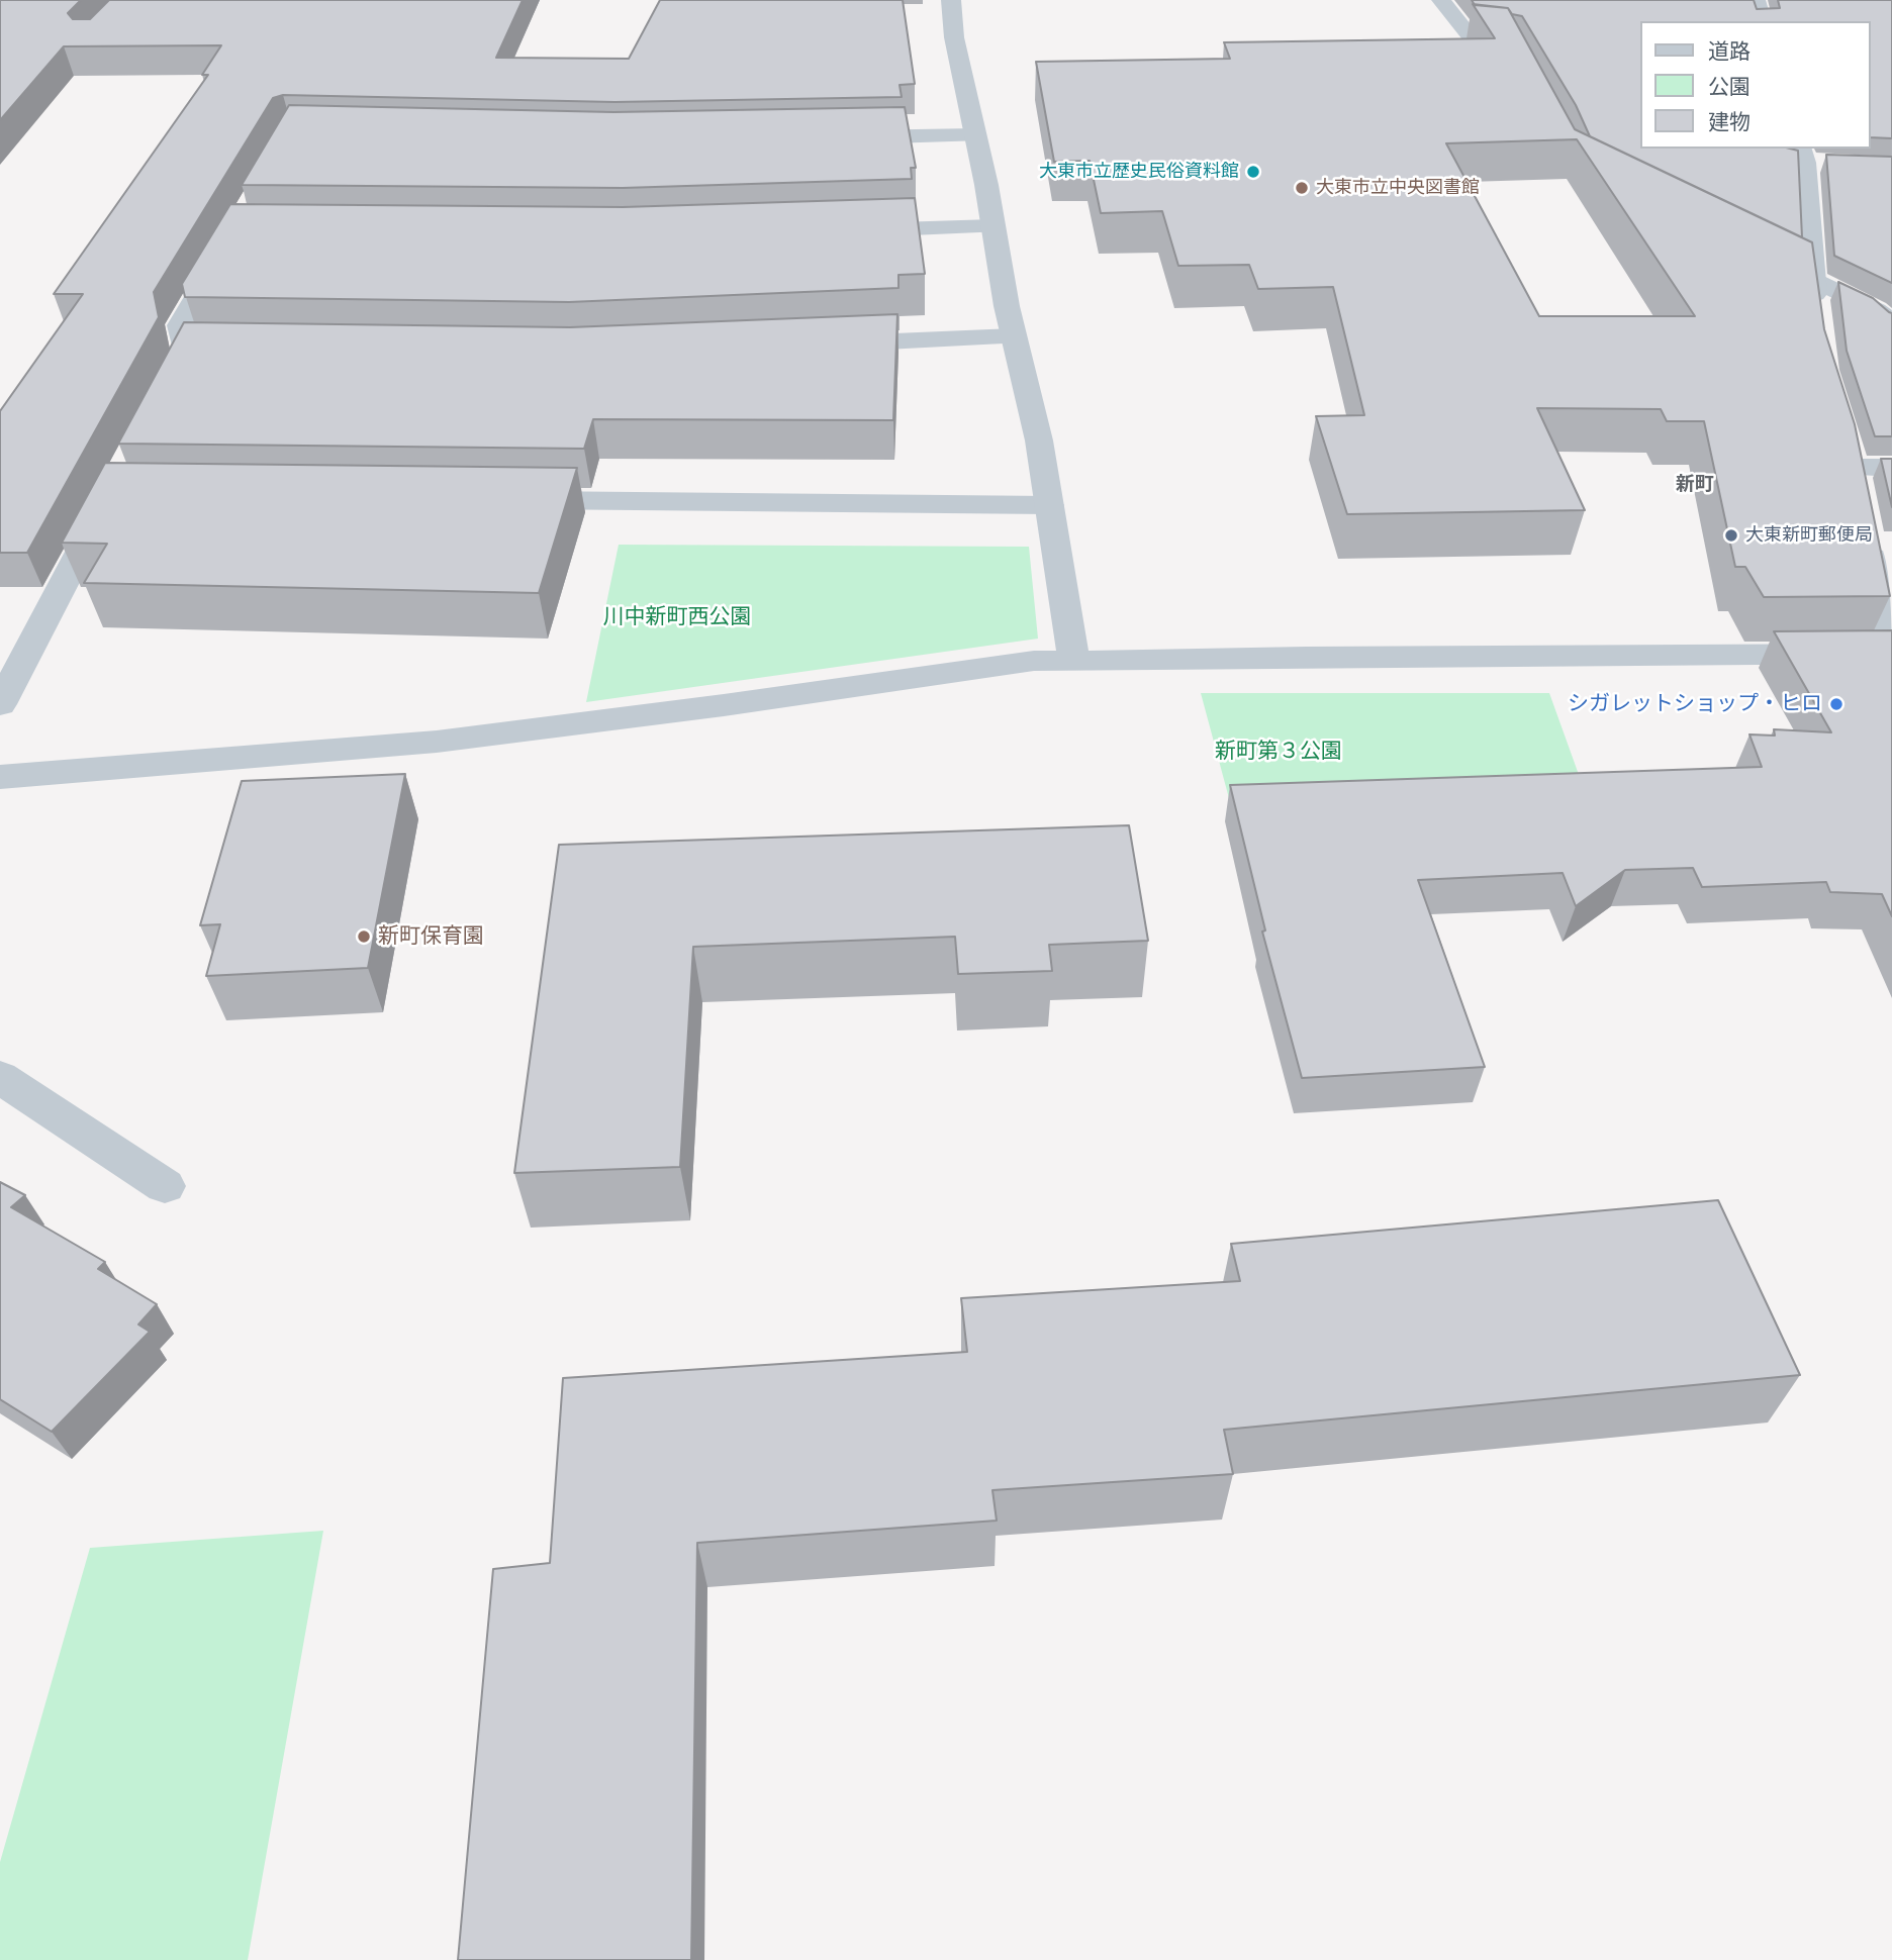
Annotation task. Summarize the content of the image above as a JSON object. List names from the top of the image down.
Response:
{
  "districts": ["新町"],
  "parks": ["川中新町西公園", "新町第３公園"],
  "places": [
    "大東市立歴史民俗資料館",
    "大東市立中央図書館",
    "大東新町郵便局",
    "シガレットショップ・ヒロ",
    "新町保育園"
  ],
  "legend": ["道路", "公園", "建物"]
}
